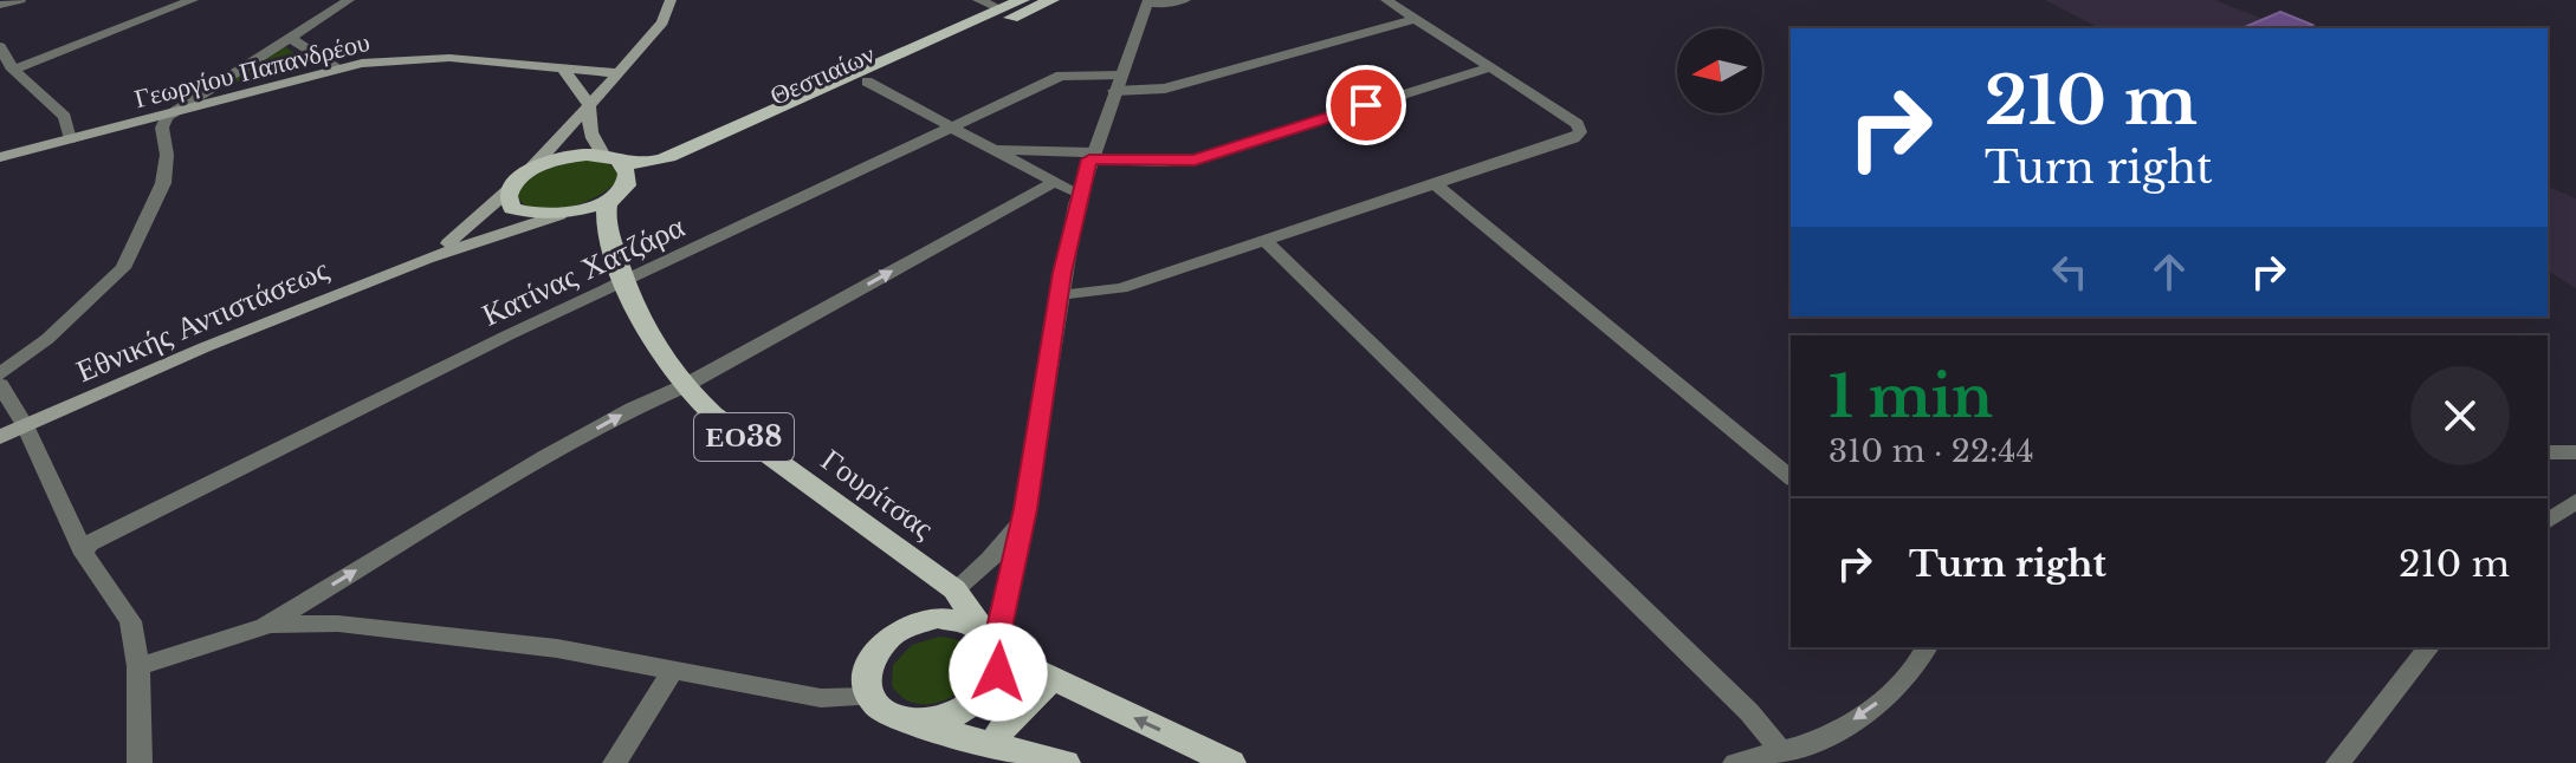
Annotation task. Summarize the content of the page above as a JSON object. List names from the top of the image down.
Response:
{
  "streets": {
    "main road": [
      "Γεωργίου Παπανδρέου",
      "Θεστιαίων",
      "Εθνικής Αντιστάσεως",
      "ΕΟ38",
      "Γουρίτσας"
    ],
    "street": ["Κατίνας Χατζάρα"]
  },
  "crossings": [
    ["Θεστιαίων", "Εθνικής Αντιστάσεως"],
    ["Θεστιαίων", "ΕΟ38"],
    ["Θεστιαίων", "Γουρίτσας"],
    ["Κατίνας Χατζάρα", "Γουρίτσας"],
    ["ΕΟ38", "Γουρίτσας"]
  ],
  "north": "left",
  "page": {
    "turn": ["210 m", "Turn right"],
    "heading": ["1 min", "310 m · 22:44"],
    "list": [
      {
        "name": "Turn right",
        "value": "210 m"
      }
    ]
  }
}
